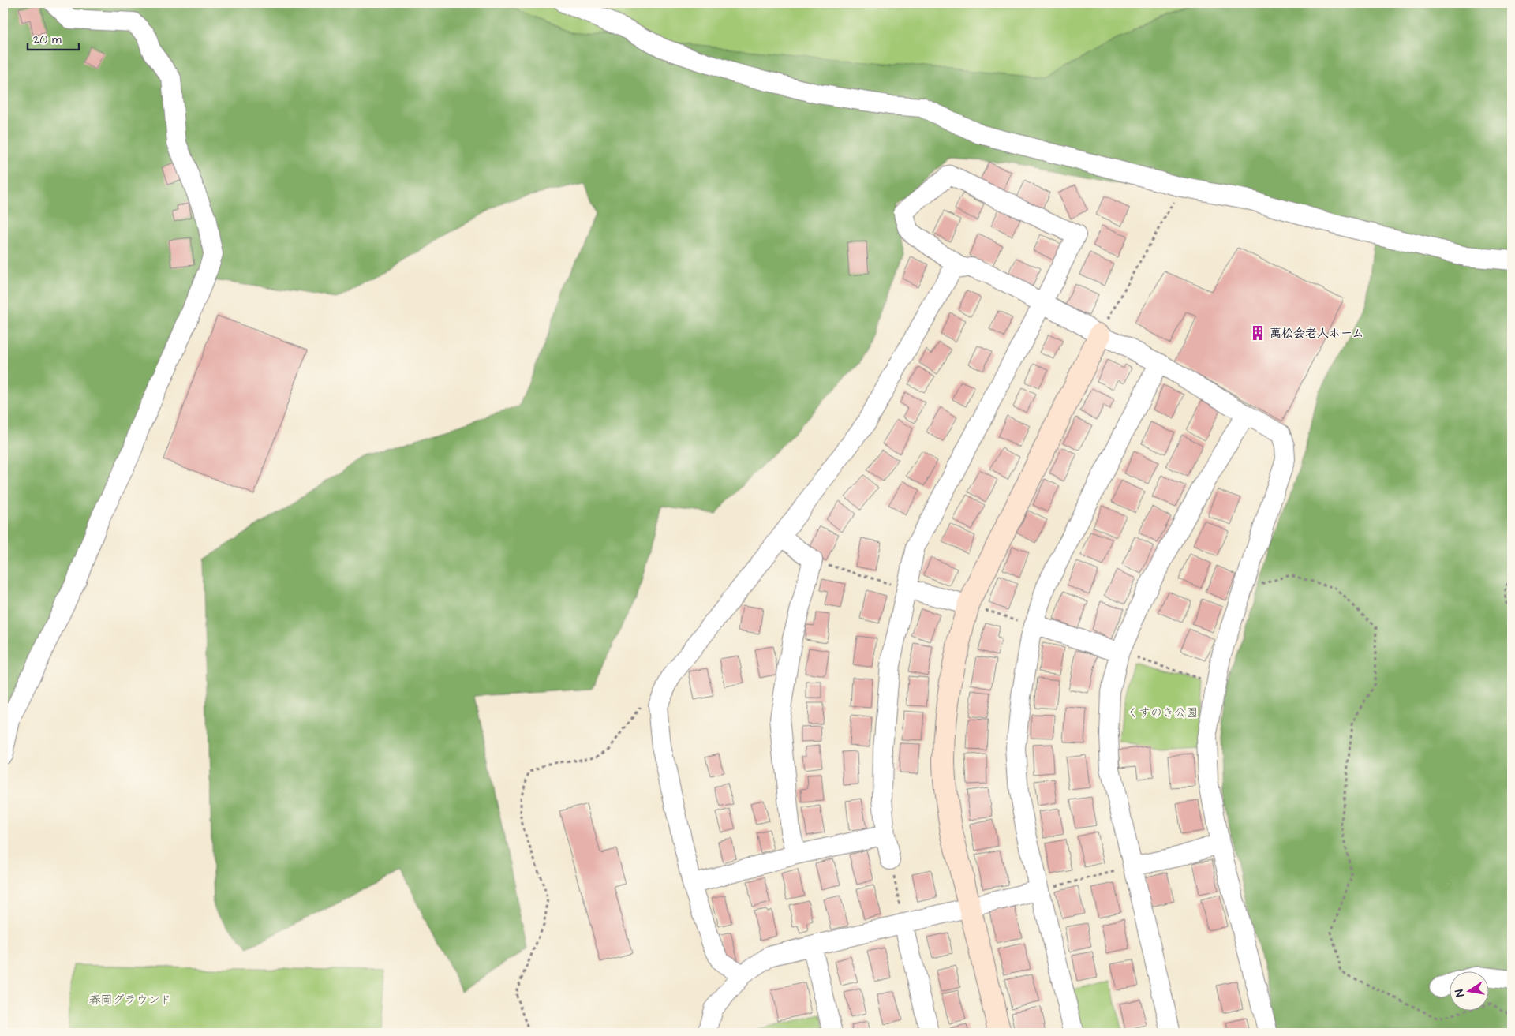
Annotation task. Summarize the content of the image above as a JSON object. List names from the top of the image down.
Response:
{
  "parks": ["くすのき公園", "春岡グラウンド"],
  "places": {
    "building": ["萬松会老人ホーム"]
  },
  "scale_bar": "20 m",
  "north": "left"
}
